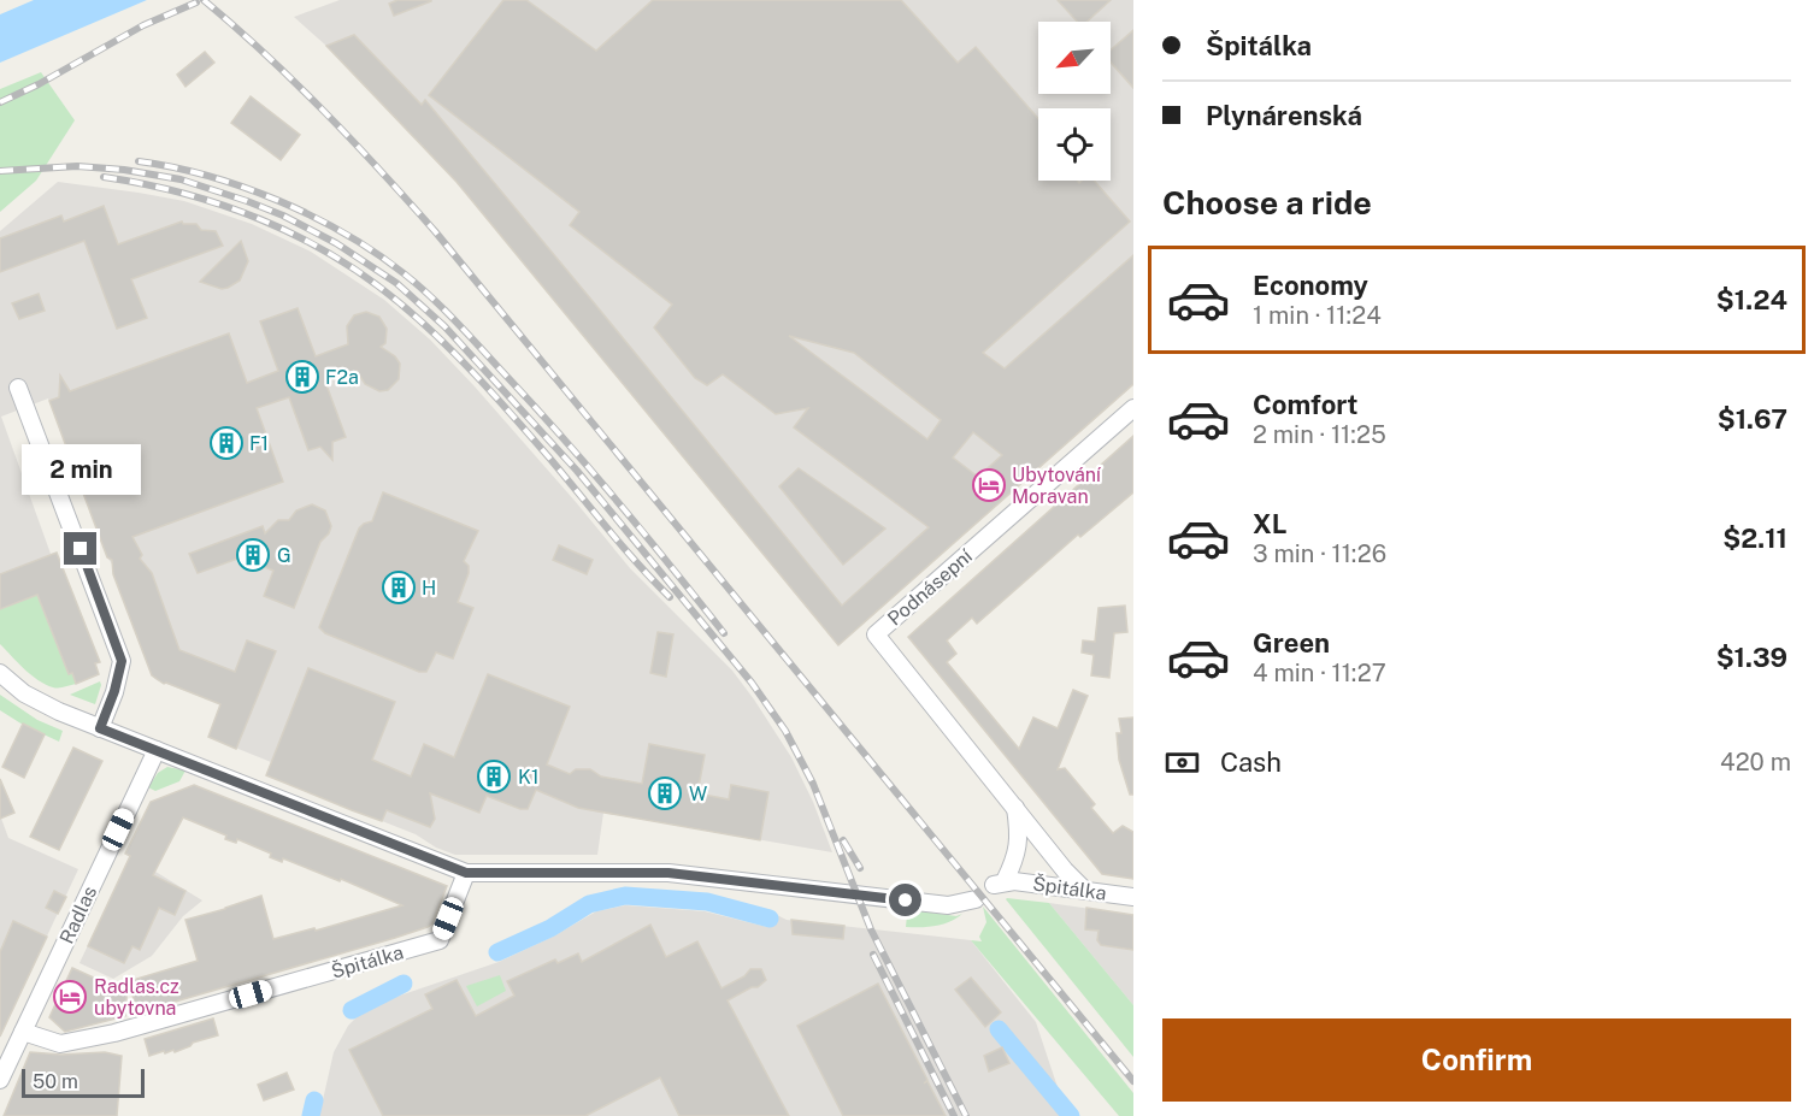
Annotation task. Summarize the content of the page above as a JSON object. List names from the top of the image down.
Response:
{
  "streets": {
    "street": ["Podnásepní", "Špitálka", "Radlas"]
  },
  "crossings": [
    ["Podnásepní", "Špitálka"],
    ["Špitálka", "Radlas"]
  ],
  "places": {
    "building": [
      "F2a",
      "F1",
      "G",
      "H",
      "K1",
      "W"
    ],
    "hotel": ["Ubytování Moravan", "Radlas.cz ubytovna"]
  },
  "scale_bar": "50 m",
  "north": "bottom left",
  "page": {
    "banner": ["Špitálka", "Plynárenská"],
    "heading": "Choose a ride",
    "list": [
      {
        "name": "Economy",
        "note": "1 min · 11:24",
        "value": "$1.24"
      },
      {
        "name": "Comfort",
        "note": "2 min · 11:25",
        "value": "$1.67"
      },
      {
        "name": "XL",
        "note": "3 min · 11:26",
        "value": "$2.11"
      },
      {
        "name": "Green",
        "note": "4 min · 11:27",
        "value": "$1.39"
      }
    ],
    "bubble": "2 min",
    "pay": ["Cash", "420 m"],
    "buttons": "Confirm",
    "scale": "50 m"
  }
}
